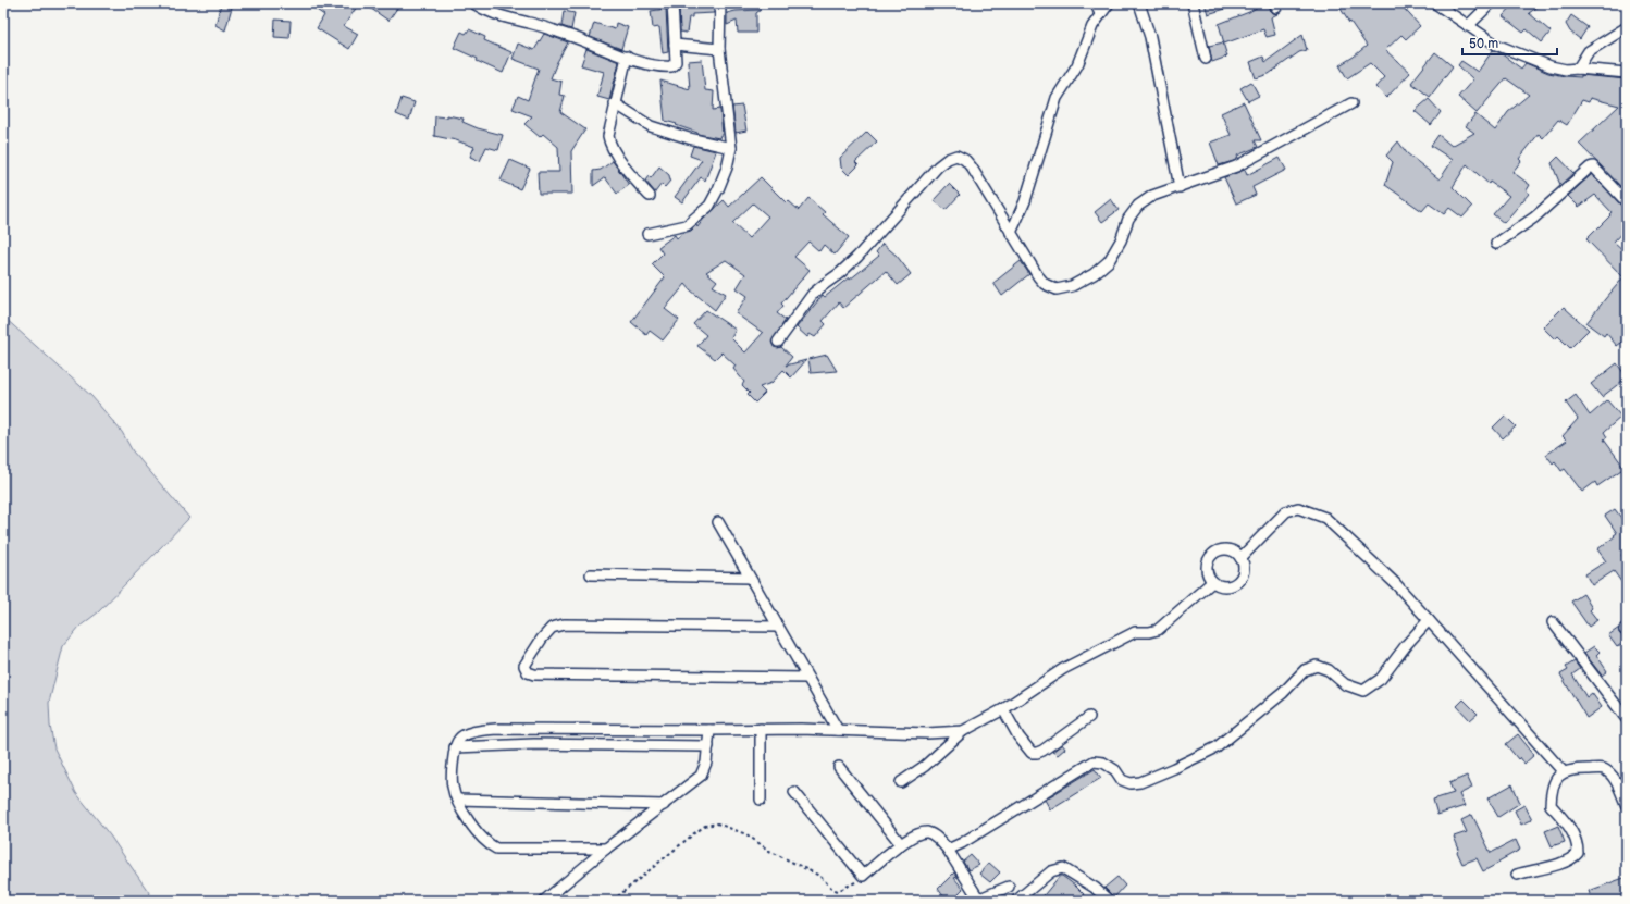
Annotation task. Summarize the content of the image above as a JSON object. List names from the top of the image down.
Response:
{
  "scale_bar": "50 m"
}
